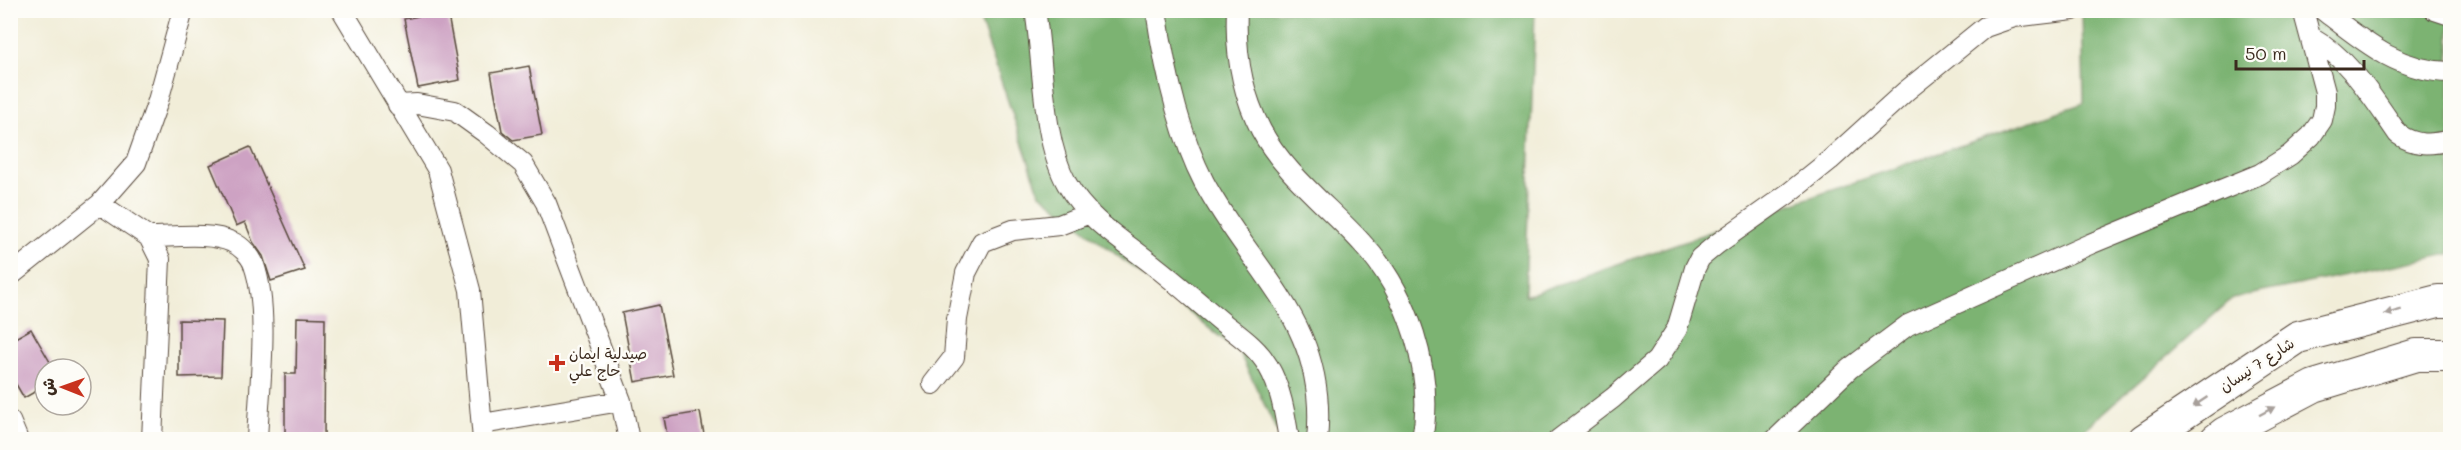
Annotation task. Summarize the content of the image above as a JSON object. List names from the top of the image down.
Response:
{
  "streets": {
    "main road": ["شارع 7 نيسان"]
  },
  "places": {
    "health": ["صيدلية ايمان حاج علي"]
  },
  "scale_bar": "50 m",
  "north": "left"
}
